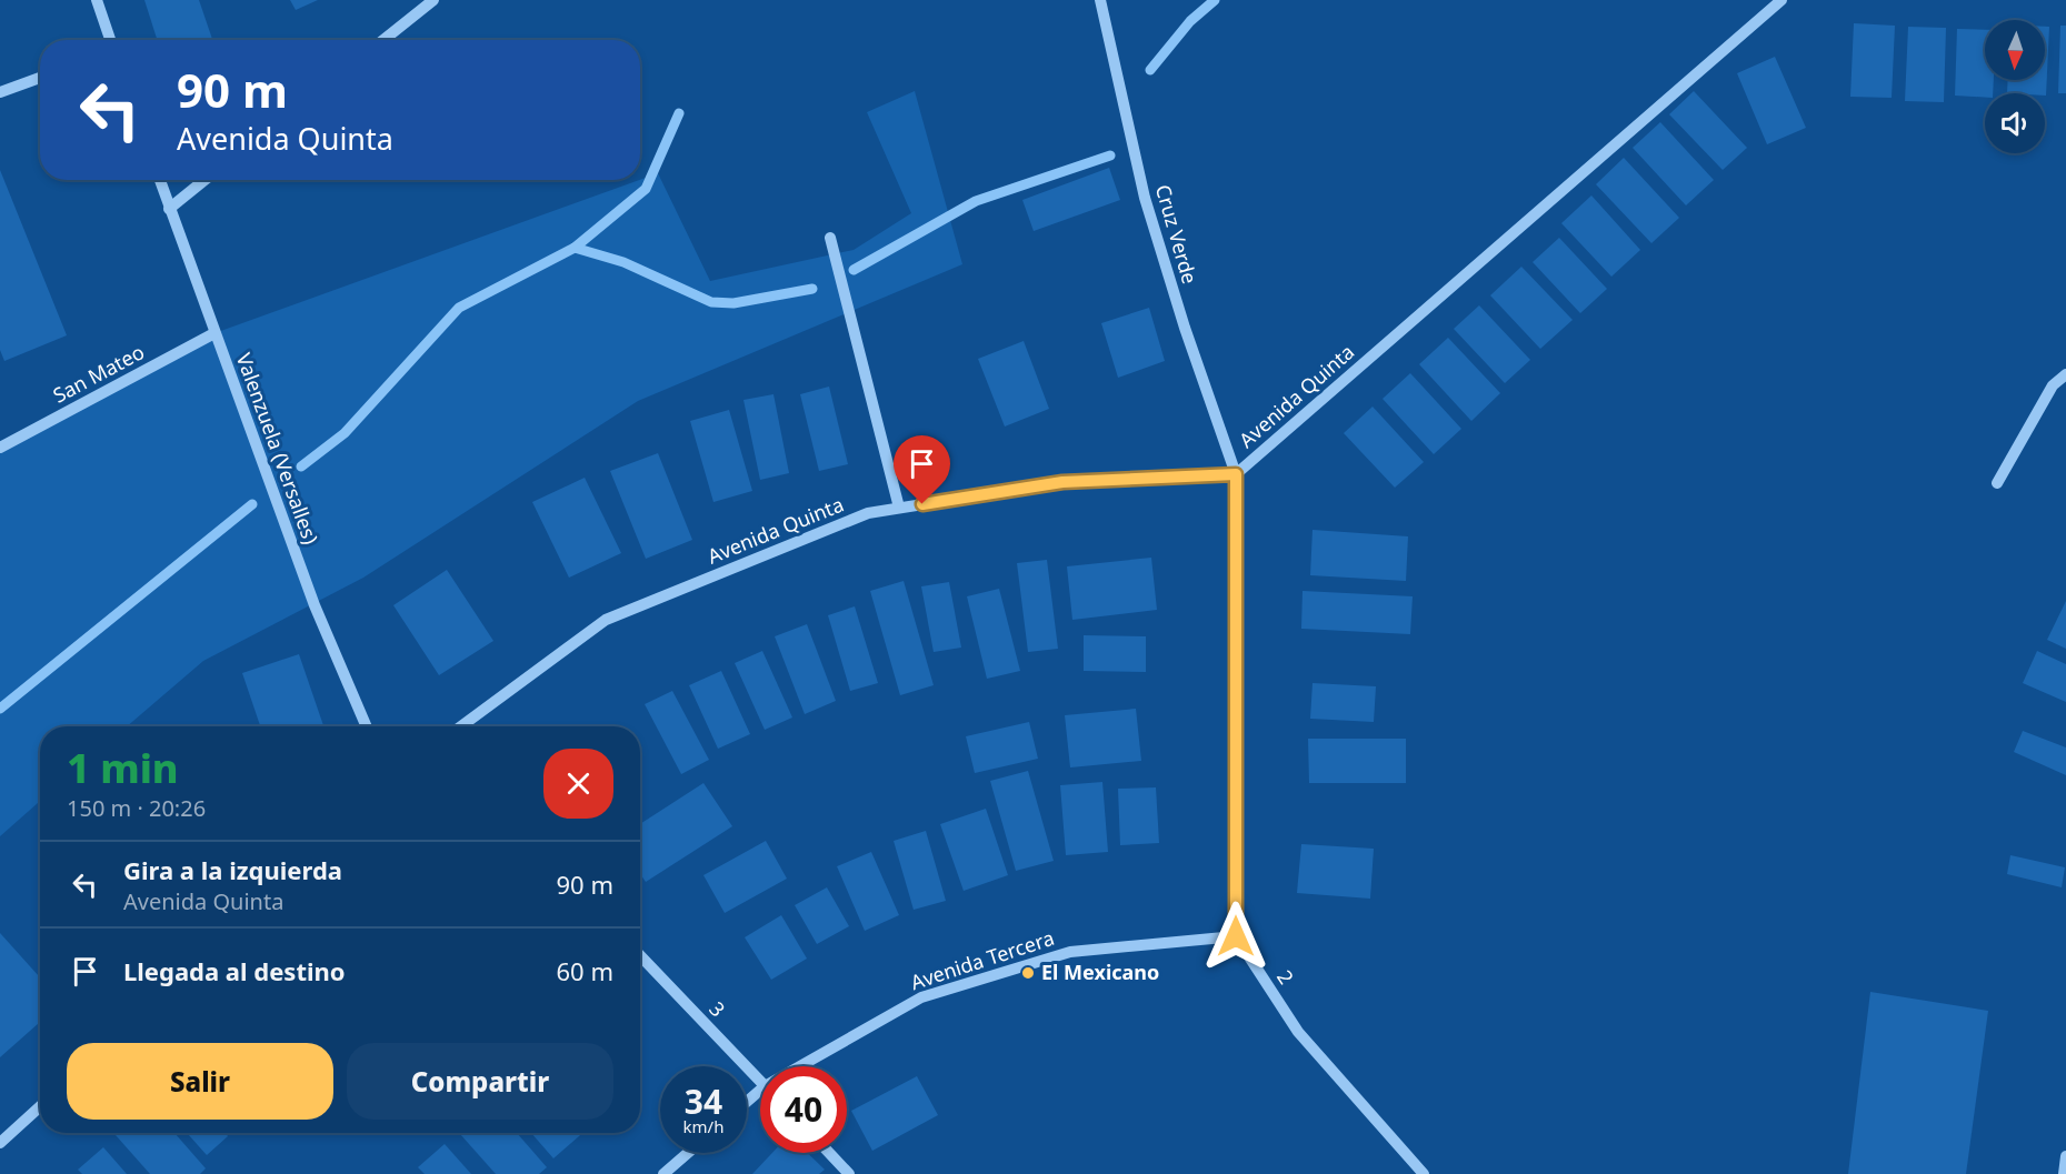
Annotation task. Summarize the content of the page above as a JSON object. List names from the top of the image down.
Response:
{
  "streets": {
    "street": [
      "Cruz Verde",
      "San Mateo",
      "Avenida Quinta",
      "Valenzuela (Versalles)",
      "Avenida Tercera",
      "2",
      "3"
    ]
  },
  "crossings": [
    ["Cruz Verde", "Avenida Quinta"],
    ["San Mateo", "Valenzuela (Versalles)"],
    ["Avenida Tercera", "2"]
  ],
  "places": ["El Mexicano"],
  "north": "bottom",
  "page": {
    "turn": ["90 m", "Avenida Quinta"],
    "heading": ["1 min", "150 m · 20:26"],
    "list": [
      {
        "name": "Gira a la izquierda",
        "note": "Avenida Quinta",
        "value": "90 m"
      },
      {
        "name": "Llegada al destino",
        "value": "60 m"
      }
    ],
    "buttons": ["Salir", "Compartir"],
    "speed": "34 km/h",
    "limit": "40"
  }
}
